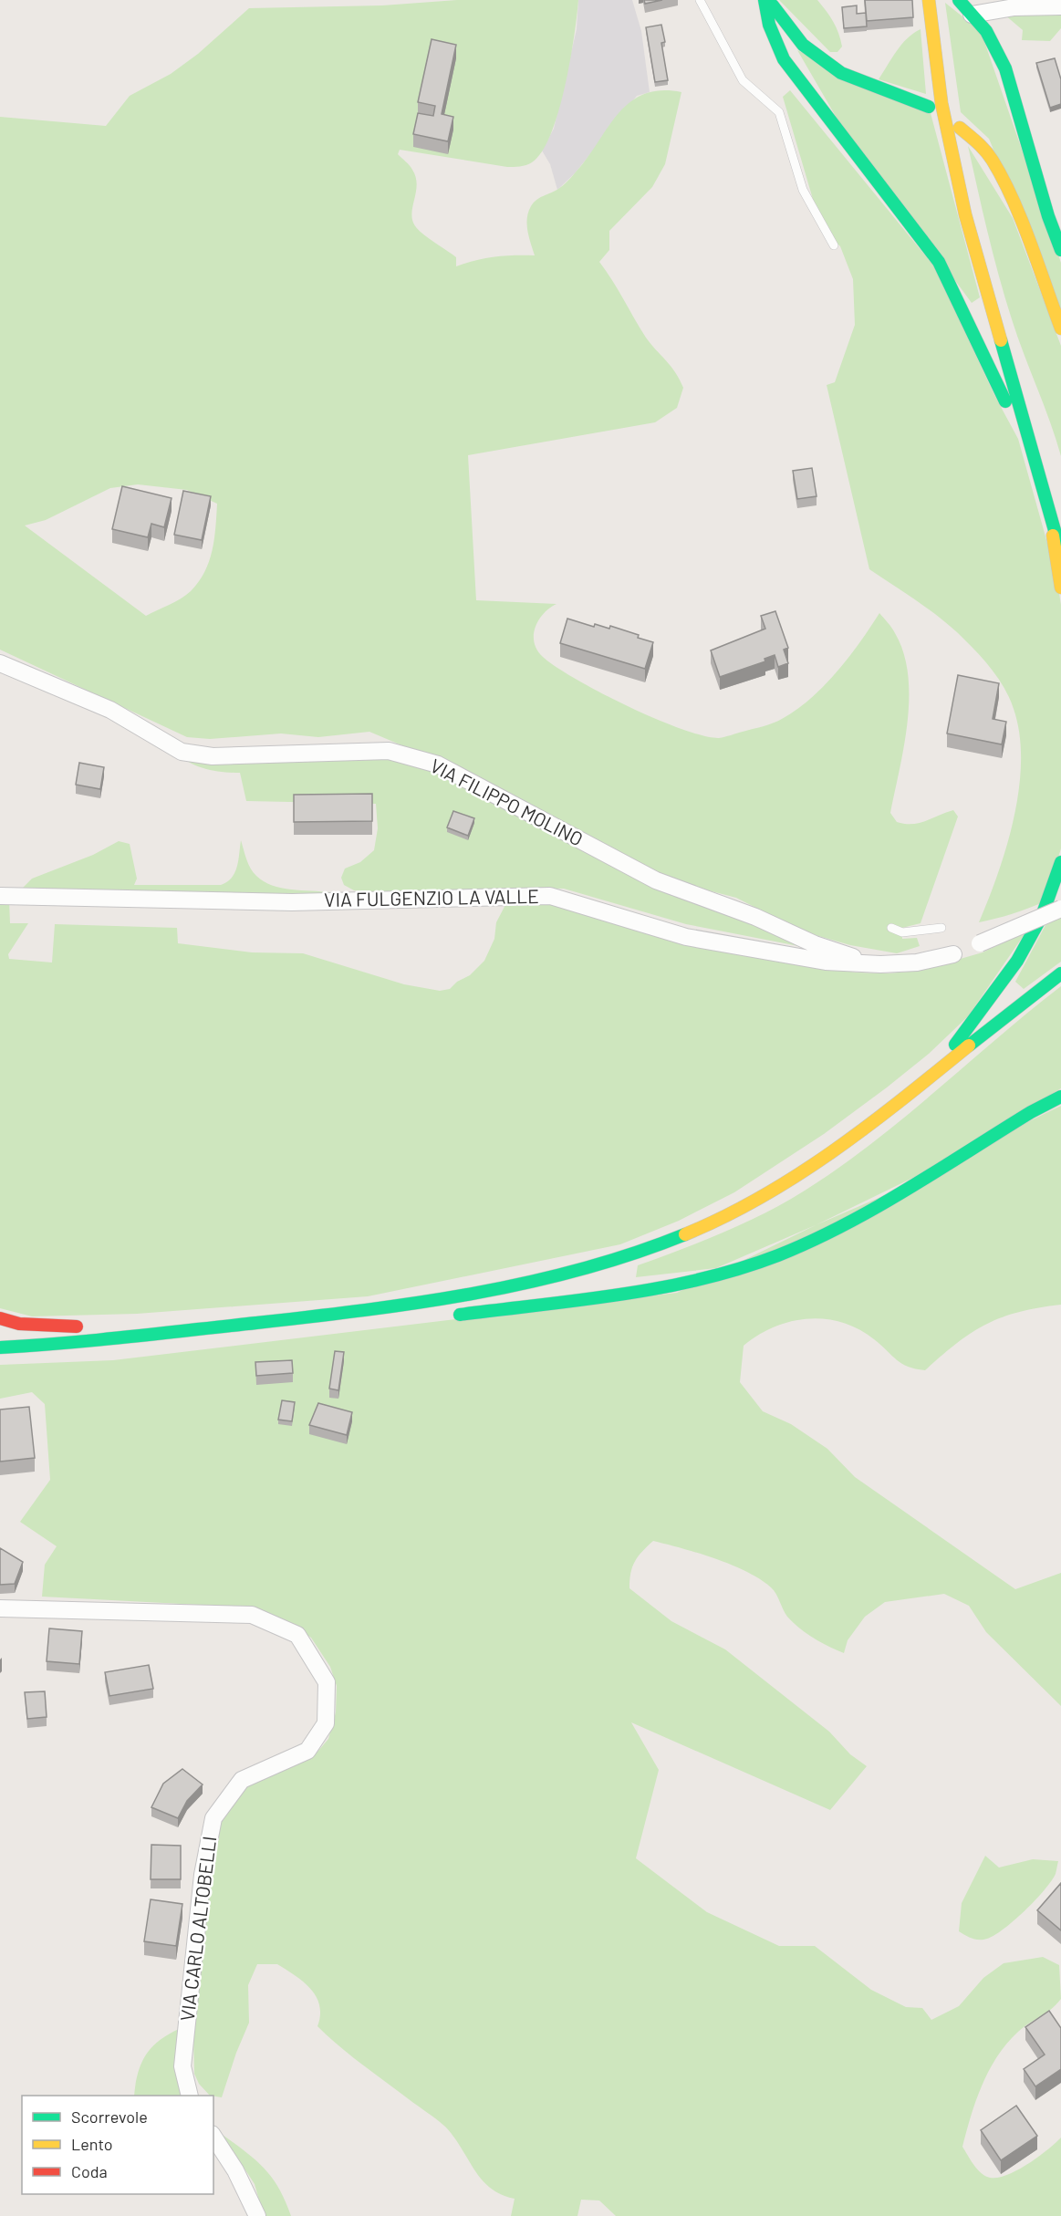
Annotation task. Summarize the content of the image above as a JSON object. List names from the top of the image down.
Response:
{
  "streets": {
    "street": ["VIA FILIPPO MOLINO", "VIA FULGENZIO LA VALLE", "VIA CARLO ALTOBELLI"]
  },
  "crossings": [
    ["VIA FILIPPO MOLINO", "VIA FULGENZIO LA VALLE"]
  ],
  "legend": ["Scorrevole", "Lento", "Coda"]
}
